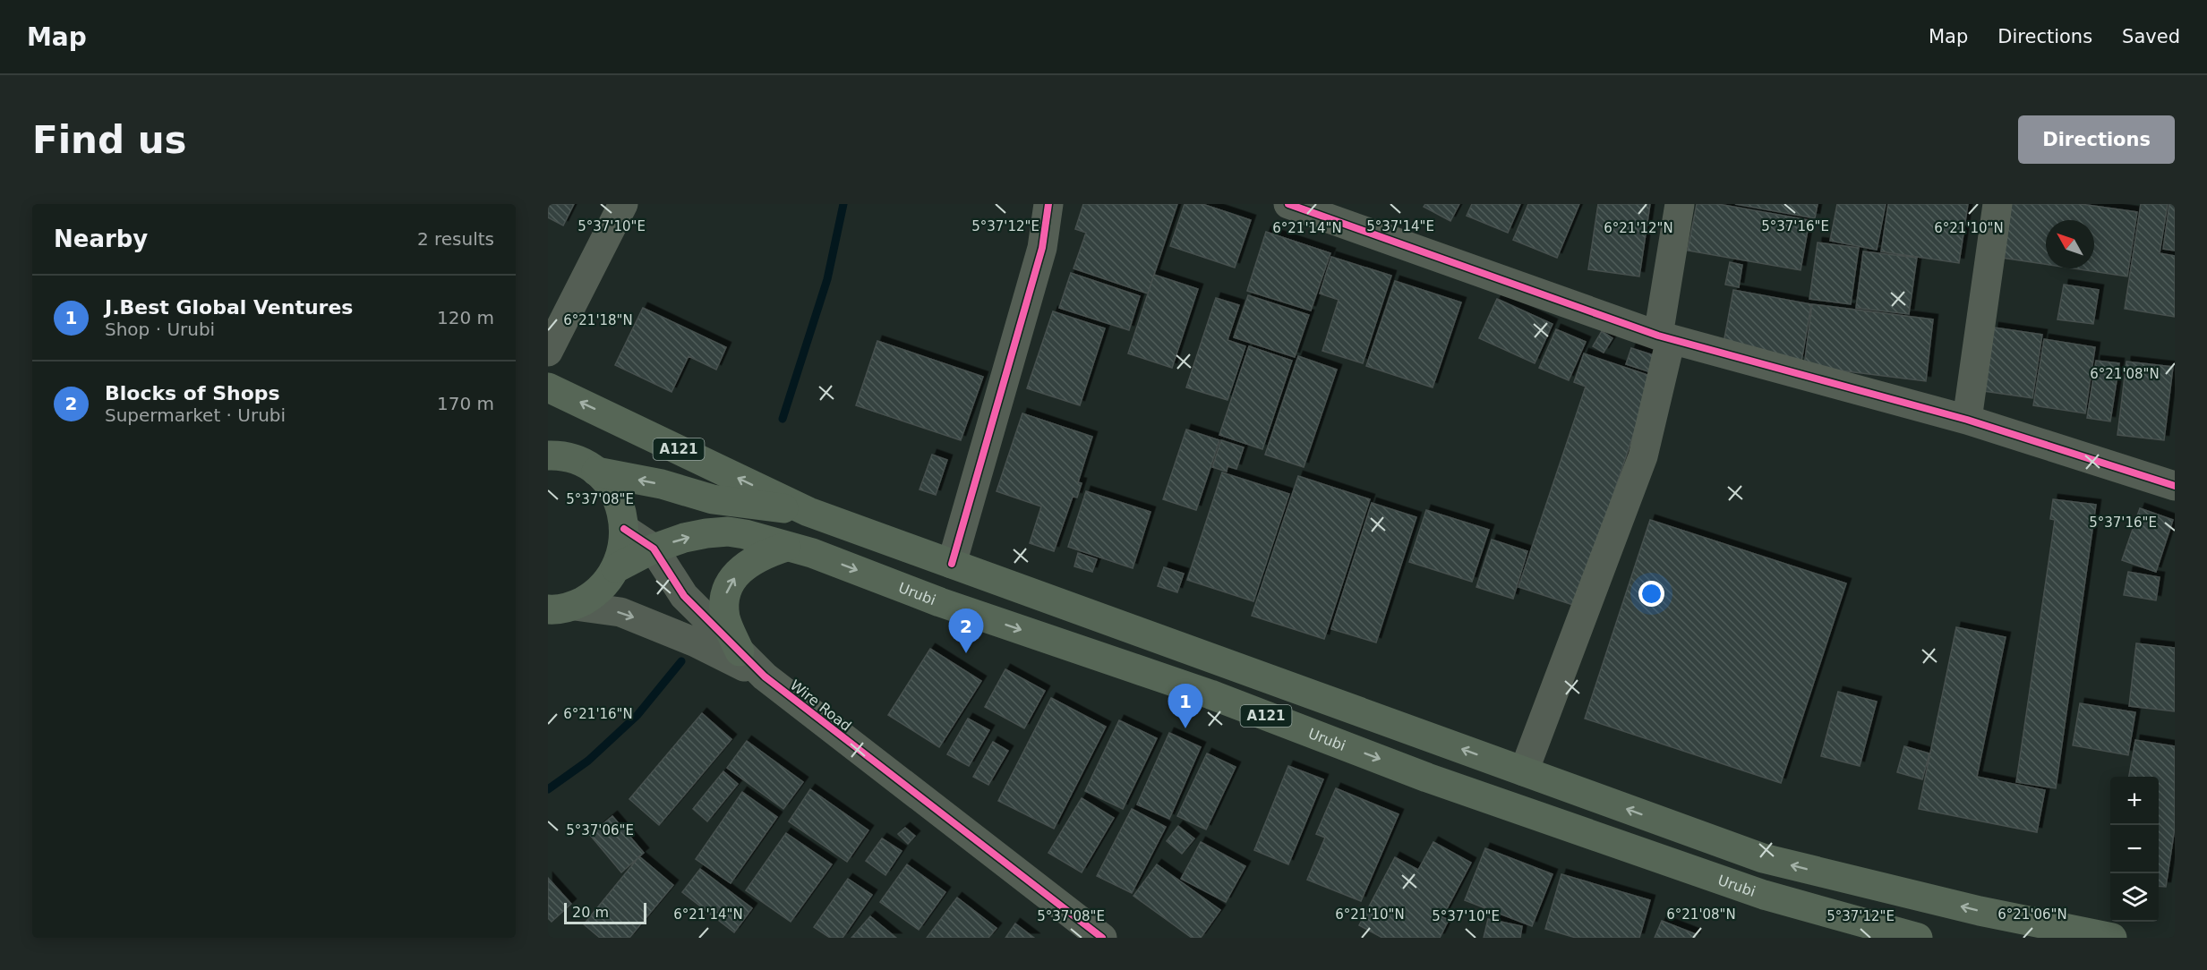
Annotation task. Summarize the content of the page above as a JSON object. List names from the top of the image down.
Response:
{
  "streets": {
    "highway": ["A121", "Urubi"],
    "street": ["Wire Road"]
  },
  "crossings": [
    ["A121", "Urubi"],
    ["A121", "Wire Road"],
    ["Urubi", "Wire Road"]
  ],
  "scale_bar": "20 m",
  "north": "top left",
  "page": {
    "header": "Map",
    "nav": ["Map", "Directions", "Saved"],
    "buttons": "Directions",
    "title": "Find us",
    "heading": ["Nearby", "2 results"],
    "list": [
      {
        "mark": "1",
        "name": "J.Best Global Ventures",
        "note": "Shop · Urubi",
        "value": "120 m"
      },
      {
        "mark": "2",
        "name": "Blocks of Shops",
        "note": "Supermarket · Urubi",
        "value": "170 m"
      }
    ],
    "pins": ["2", "1"],
    "map_buttons": ["+", "−"],
    "scale": "20 m"
  },
  "coordinates": [
    "5°37'14\"E",
    "5°37'10\"E",
    "5°37'12\"E",
    "5°37'16\"E",
    "6°21'14\"N",
    "6°21'12\"N",
    "6°21'10\"N",
    "6°21'18\"N",
    "6°21'08\"N",
    "5°37'08\"E",
    "6°21'16\"N",
    "5°37'06\"E",
    "6°21'06\"N"
  ]
}
